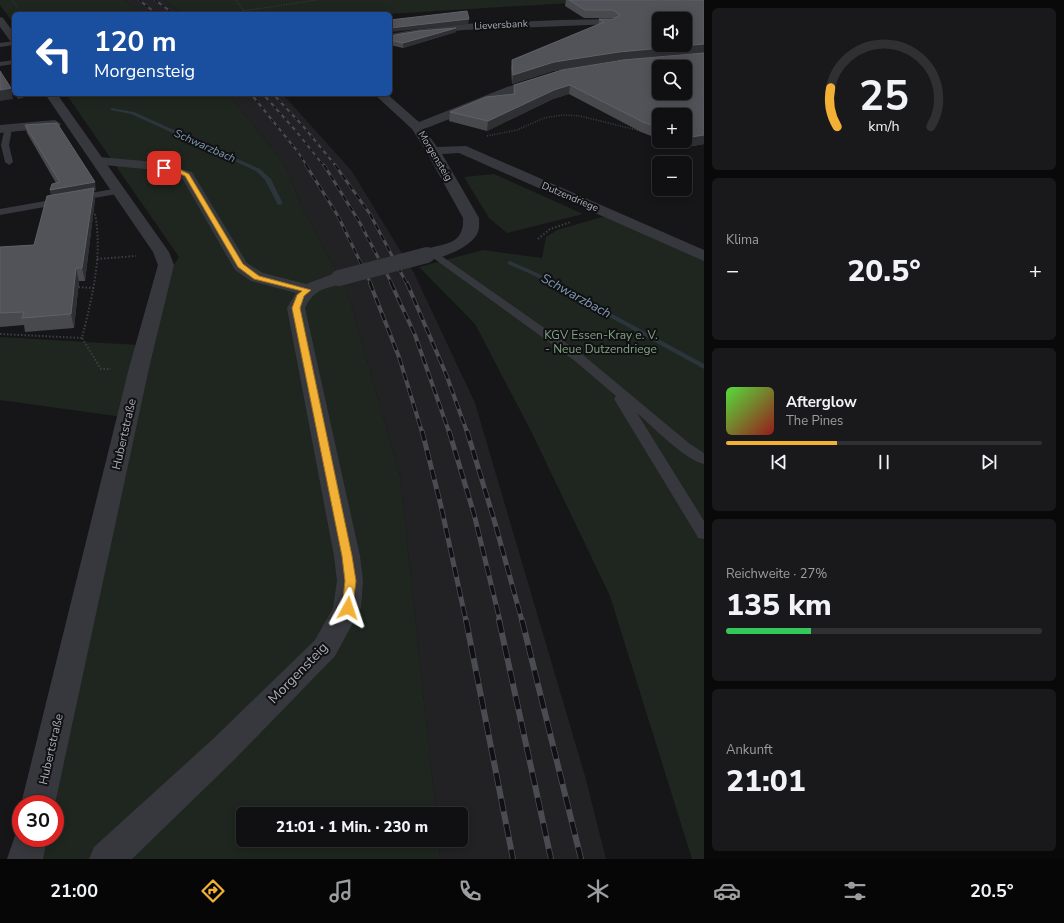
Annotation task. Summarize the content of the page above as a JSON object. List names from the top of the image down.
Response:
{
  "streets": {
    "street": [
      "Lieversbank",
      "Morgensteig",
      "Dutzendriege",
      "Hubertstraße"
    ]
  },
  "crossings": [
    ["Morgensteig", "Dutzendriege"]
  ],
  "water": ["Schwarzbach"],
  "parks": ["KGV Essen-Kray e. V. - Neue Dutzendriege"],
  "page": {
    "map_buttons": ["+", "−"],
    "turn": ["120 m", "Morgensteig"],
    "tile": [
      "Klima",
      ["Reichweite · 27%", "135 km"],
      ["Ankunft", "21:01"]
    ],
    "heat": ["−", "20.5°", "+"],
    "song": ["Afterglow", "The Pines"],
    "limit": "30",
    "trip": "21:01 · 1 Min. · 230 m",
    "tabs": ["21:00", "20.5°"],
    "gauge": ["25", "km/h"]
  }
}
